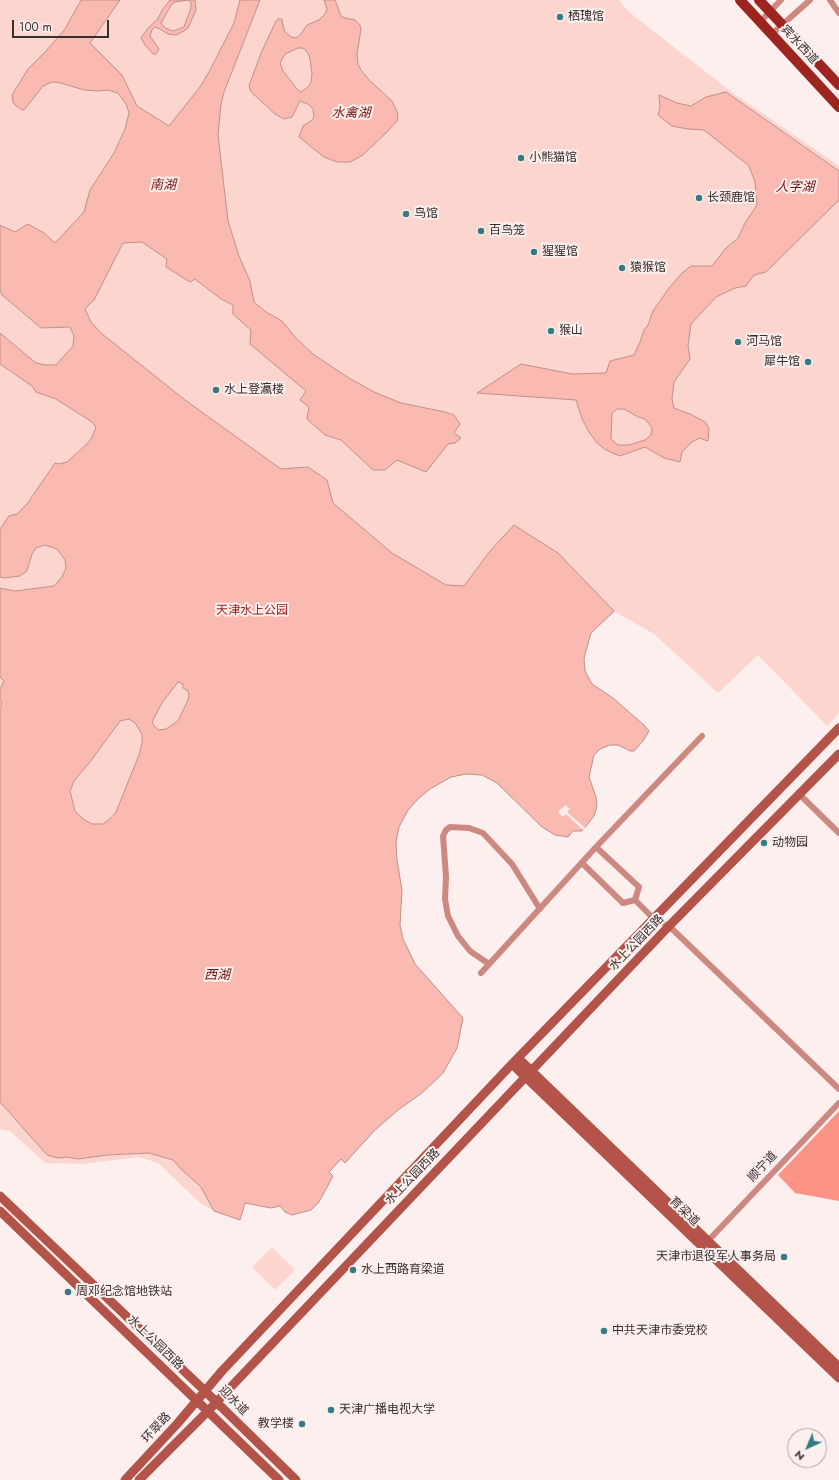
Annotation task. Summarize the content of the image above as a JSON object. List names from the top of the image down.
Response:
{
  "streets": {
    "main road": [
      "宾水西道",
      "水上公园西路",
      "育梁道",
      "迎水道",
      "环翠路"
    ],
    "street": ["顺宁道"]
  },
  "crossings": [
    ["水上公园西路", "育梁道"],
    ["水上公园西路", "迎水道"],
    ["水上公园西路", "环翠路"],
    ["顺宁道", "育梁道"],
    ["迎水道", "环翠路"]
  ],
  "water": [
    "水禽湖",
    "南湖",
    "人字湖",
    "西湖"
  ],
  "parks": ["天津水上公园"],
  "places": [
    "栖瑰馆",
    "小熊猫馆",
    "长颈鹿馆",
    "鸟馆",
    "百鸟笼",
    "猩猩馆",
    "猿猴馆",
    "猴山",
    "河马馆",
    "犀牛馆",
    "水上登瀛楼",
    "动物园",
    "天津市退役军人事务局",
    "水上西路育梁道",
    "周邓纪念馆地铁站",
    "中共天津市委党校",
    "天津广播电视大学",
    "教学楼"
  ],
  "scale_bar": "100 m",
  "north": "bottom left"
}
